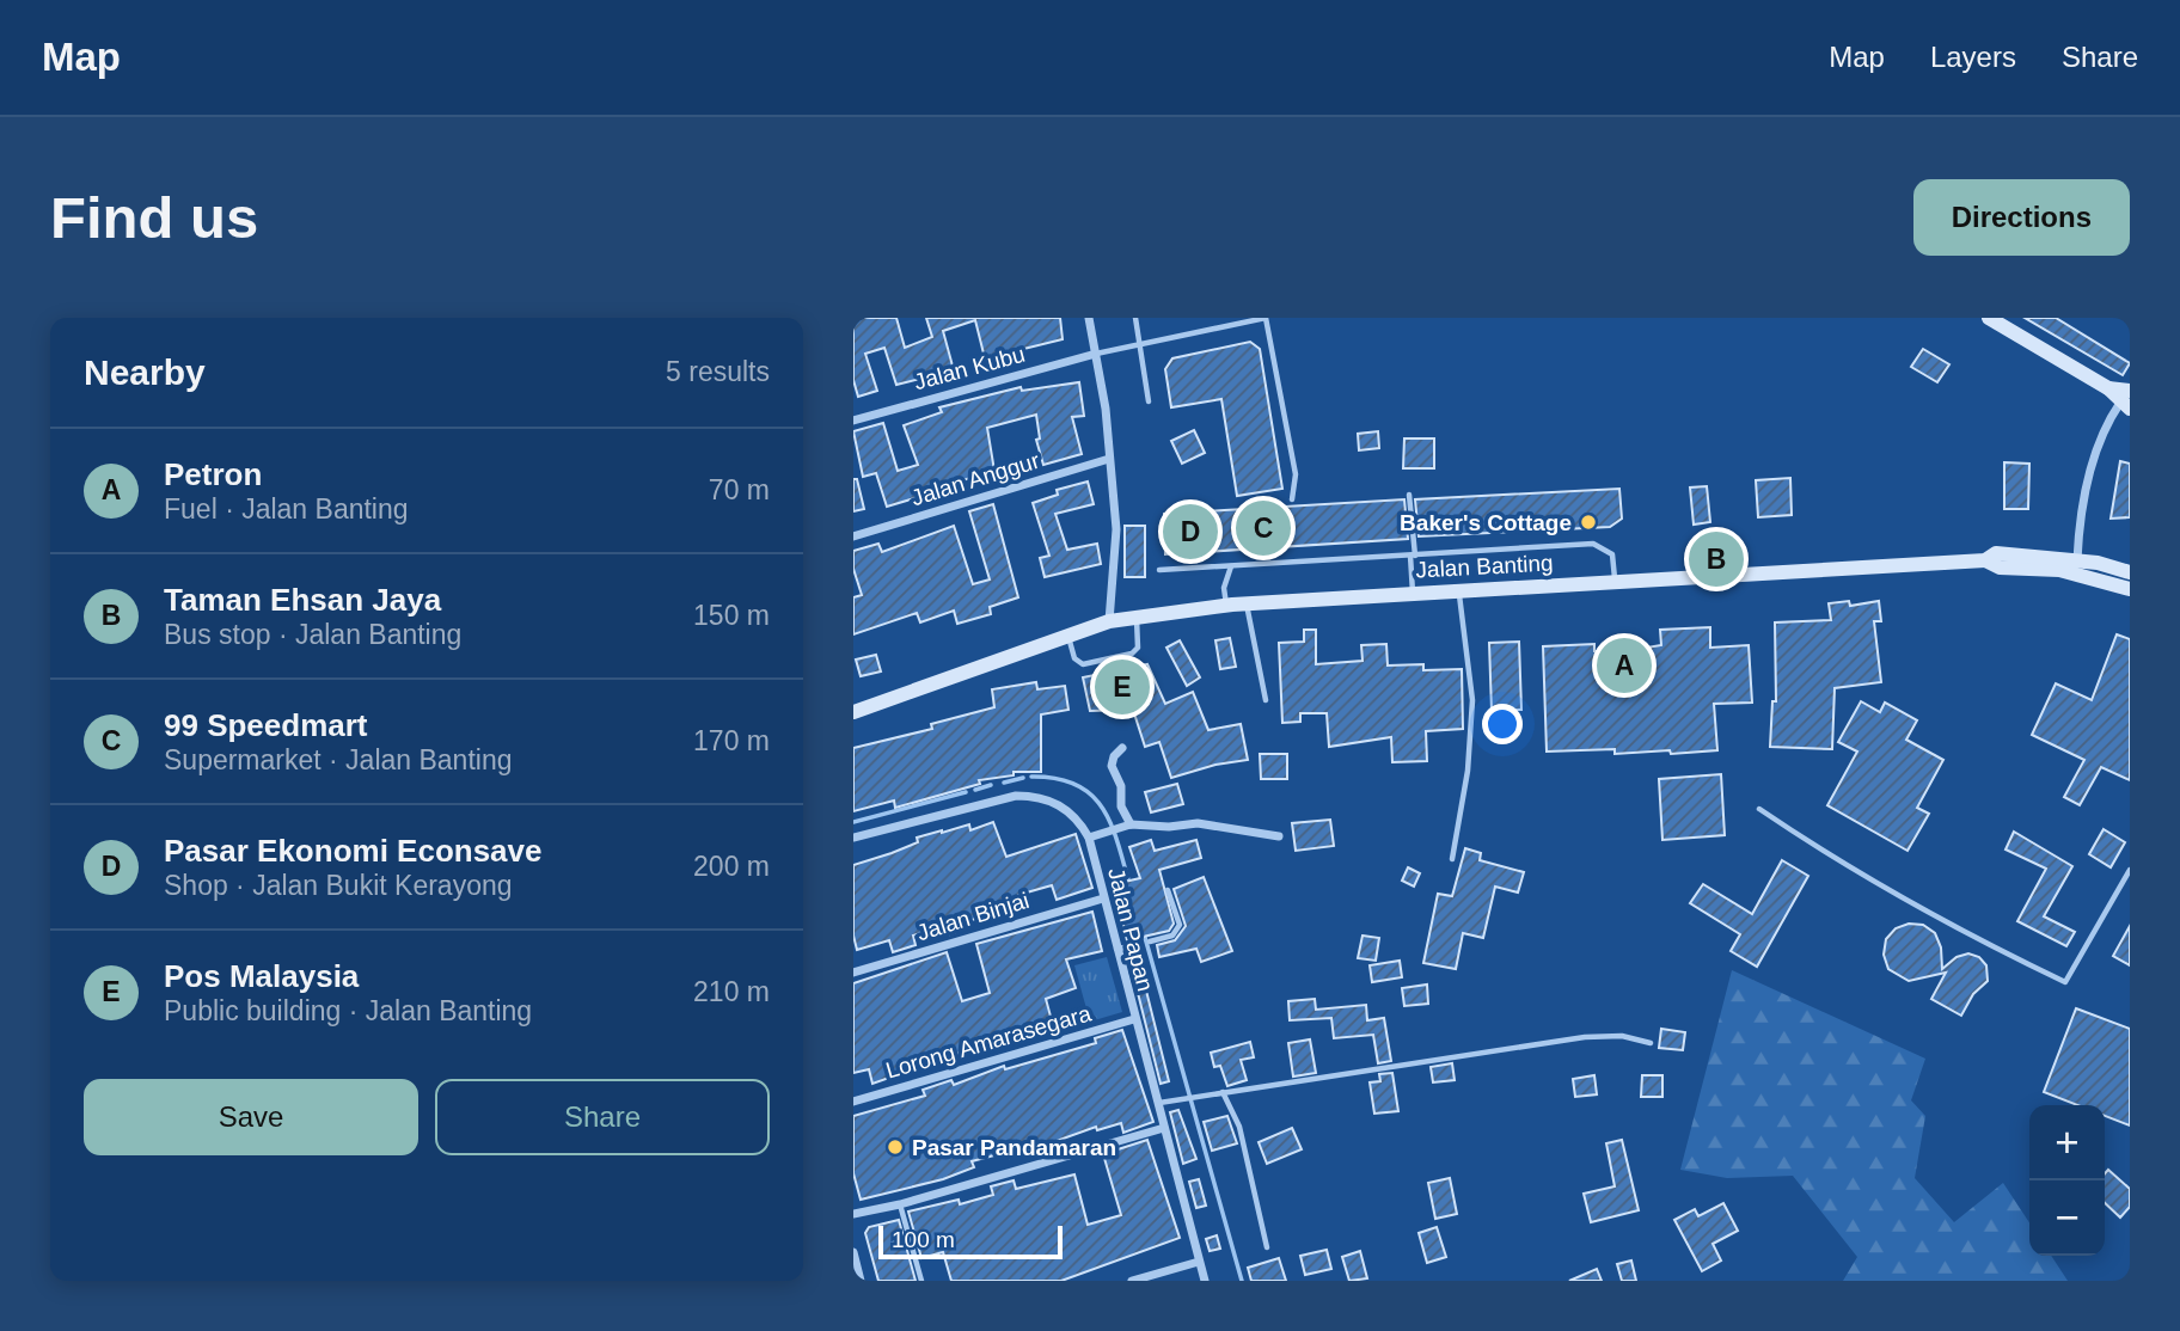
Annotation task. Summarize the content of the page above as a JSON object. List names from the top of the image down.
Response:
{
  "streets": {
    "main road": ["Jalan Banting"],
    "street": [
      "Jalan Kubu",
      "Jalan Anggur",
      "Jalan Binjai",
      "Jalan Papan",
      "Lorong Amarasegara"
    ]
  },
  "crossings": [
    ["Jalan Binjai", "Jalan Papan"],
    ["Jalan Papan", "Lorong Amarasegara"]
  ],
  "places": ["Baker's Cottage", "Pasar Pandamaran"],
  "scale_bar": "100 m",
  "page": {
    "header": "Map",
    "nav": ["Map", "Layers", "Share"],
    "buttons": [
      "Directions",
      ["Save", "Share"]
    ],
    "title": "Find us",
    "heading": ["Nearby", "5 results"],
    "list": [
      {
        "mark": "A",
        "name": "Petron",
        "note": "Fuel · Jalan Banting",
        "value": "70 m"
      },
      {
        "mark": "B",
        "name": "Taman Ehsan Jaya",
        "note": "Bus stop · Jalan Banting",
        "value": "150 m"
      },
      {
        "mark": "C",
        "name": "99 Speedmart",
        "note": "Supermarket · Jalan Banting",
        "value": "170 m"
      },
      {
        "mark": "D",
        "name": "Pasar Ekonomi Econsave",
        "note": "Shop · Jalan Bukit Kerayong",
        "value": "200 m"
      },
      {
        "mark": "E",
        "name": "Pos Malaysia",
        "note": "Public building · Jalan Banting",
        "value": "210 m"
      }
    ],
    "pins": [
      "C",
      "D",
      "B",
      "A",
      "E"
    ],
    "map_buttons": ["+", "−"],
    "scale": "100 m"
  }
}
